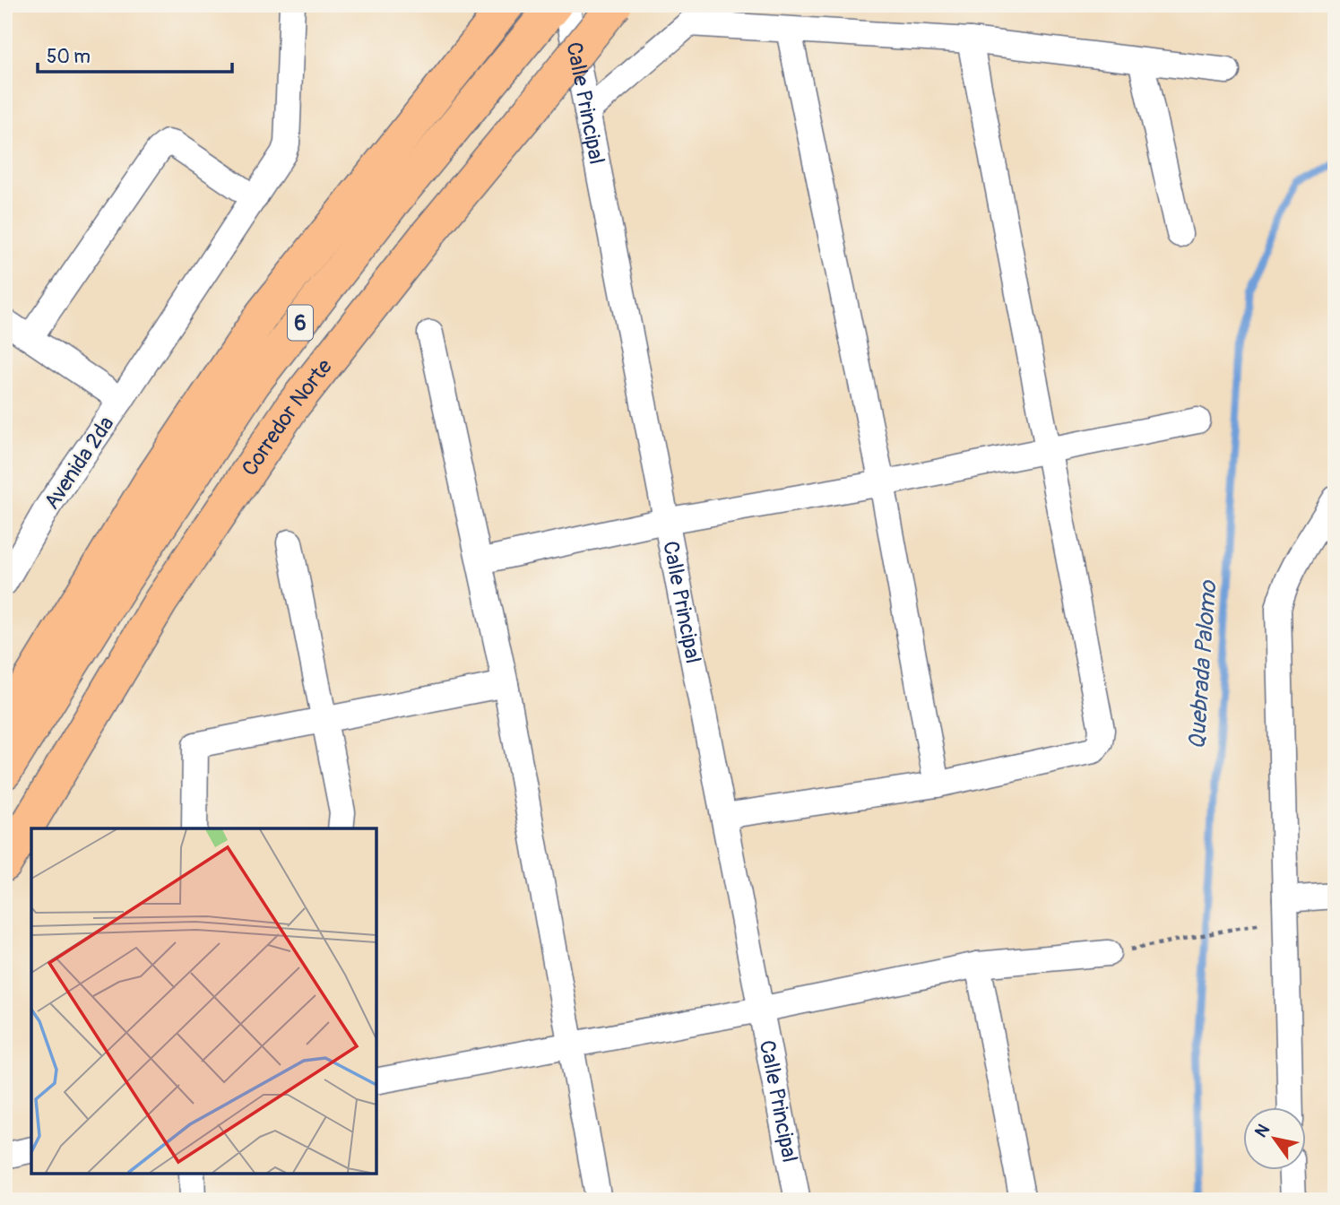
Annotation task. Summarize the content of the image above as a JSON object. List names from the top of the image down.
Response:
{
  "streets": {
    "highway": ["6", "Corredor Norte"],
    "street": ["Calle Principal", "Avenida 2da"]
  },
  "water": ["Quebrada Palomo"],
  "scale_bar": "50 m",
  "north": "top left"
}
